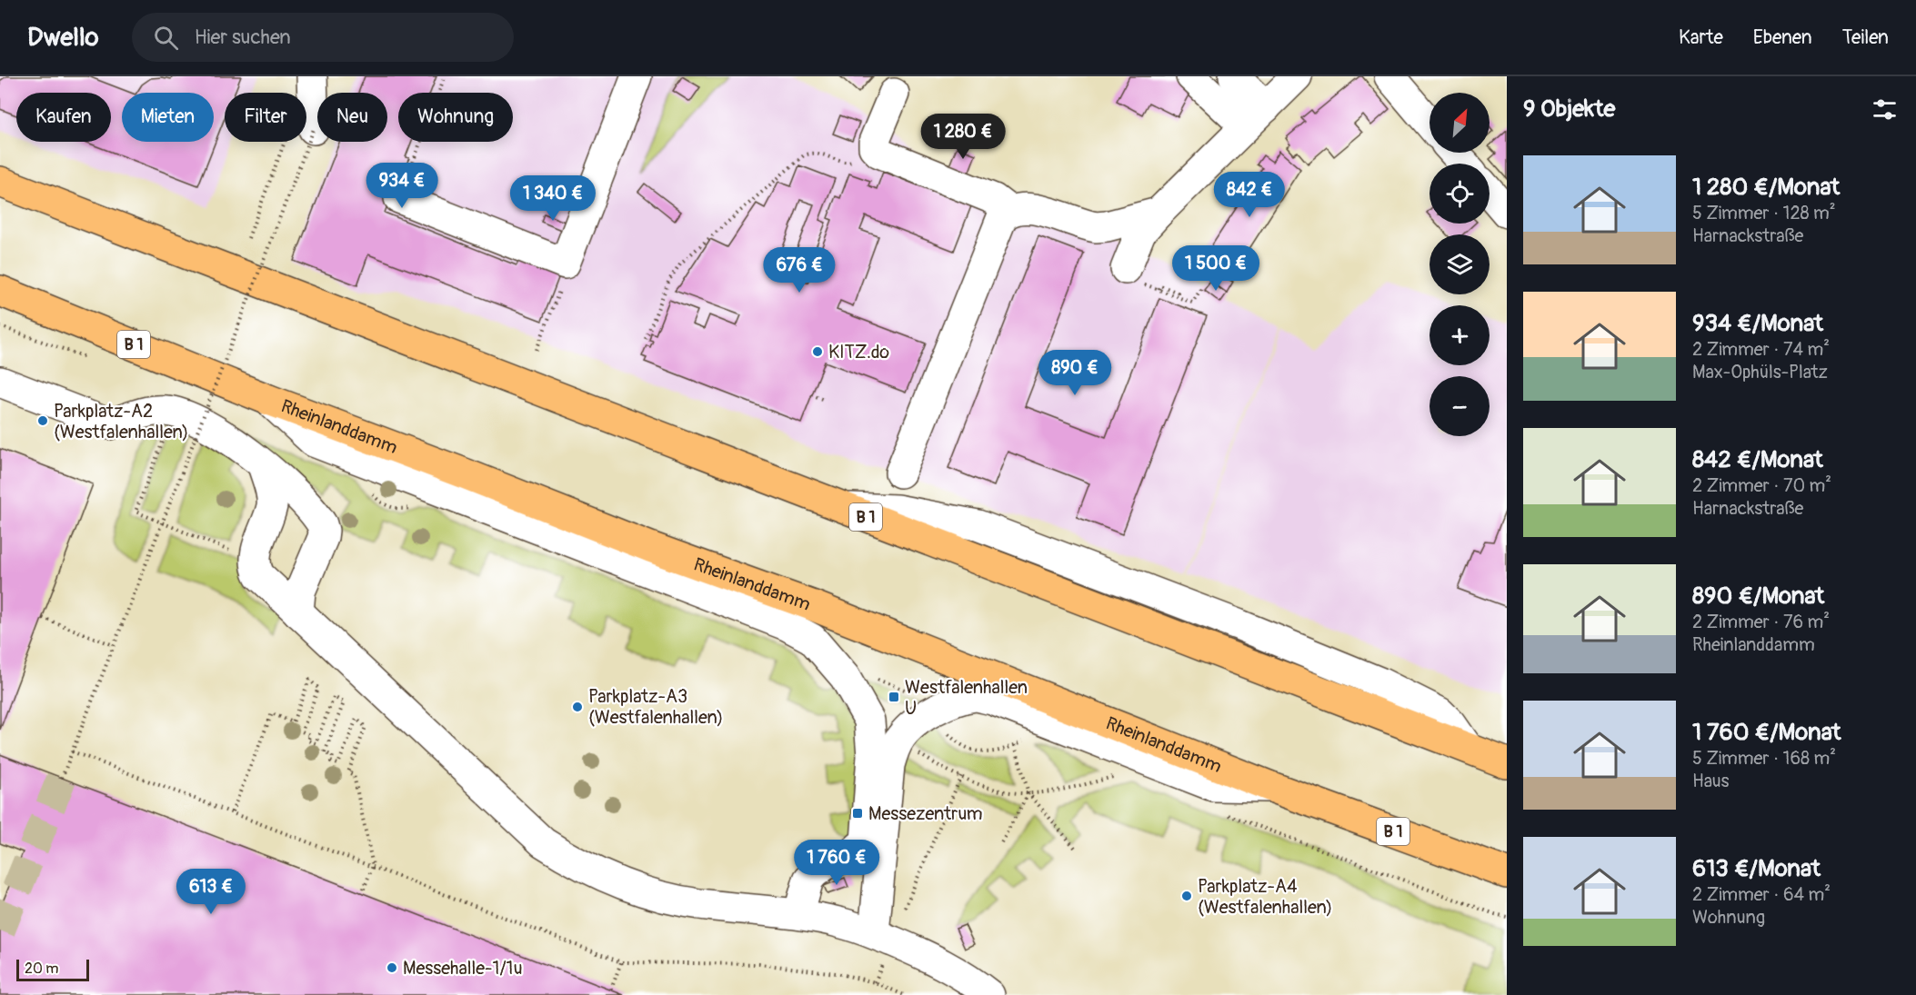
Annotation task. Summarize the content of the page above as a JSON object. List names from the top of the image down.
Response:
{
  "streets": {
    "main road": ["B 1", "Rheinlanddamm"]
  },
  "places": {
    "other": [
      "KITZ.do",
      "Parkplatz-A2 (Westfalenhallen)",
      "Parkplatz-A3 (Westfalenhallen)",
      "Parkplatz-A4 (Westfalenhallen)",
      "Messehalle-1/1u"
    ],
    "transit": ["Westfalenhallen U", "Messezentrum"]
  },
  "scale_bar": "20 m",
  "north": "top right",
  "page": {
    "header": "Dwello",
    "search": "Hier suchen",
    "nav": ["Karte", "Ebenen", "Teilen"],
    "heading": "9 Objekte",
    "map_buttons": ["+", "−"],
    "chip": [
      "Kaufen",
      "Mieten",
      "Filter",
      "Neu",
      "Wohnung"
    ],
    "price": [
      "1 280 €",
      "934 €",
      "842 €",
      "1 340 €",
      "1 500 €",
      "676 €",
      "890 €",
      "1 760 €",
      "613 €"
    ],
    "list": [
      {
        "name": "1 280 €/Monat",
        "note": "5 Zimmer · 128 m² · Harnackstraße"
      },
      {
        "name": "934 €/Monat",
        "note": "2 Zimmer · 74 m² · Max-Ophüls-Platz"
      },
      {
        "name": "842 €/Monat",
        "note": "2 Zimmer · 70 m² · Harnackstraße"
      },
      {
        "name": "890 €/Monat",
        "note": "2 Zimmer · 76 m² · Rheinlanddamm"
      },
      {
        "name": "1 760 €/Monat",
        "note": "5 Zimmer · 168 m² · Haus"
      },
      {
        "name": "613 €/Monat",
        "note": "2 Zimmer · 64 m² · Wohnung"
      }
    ],
    "scale": "20 m"
  }
}
